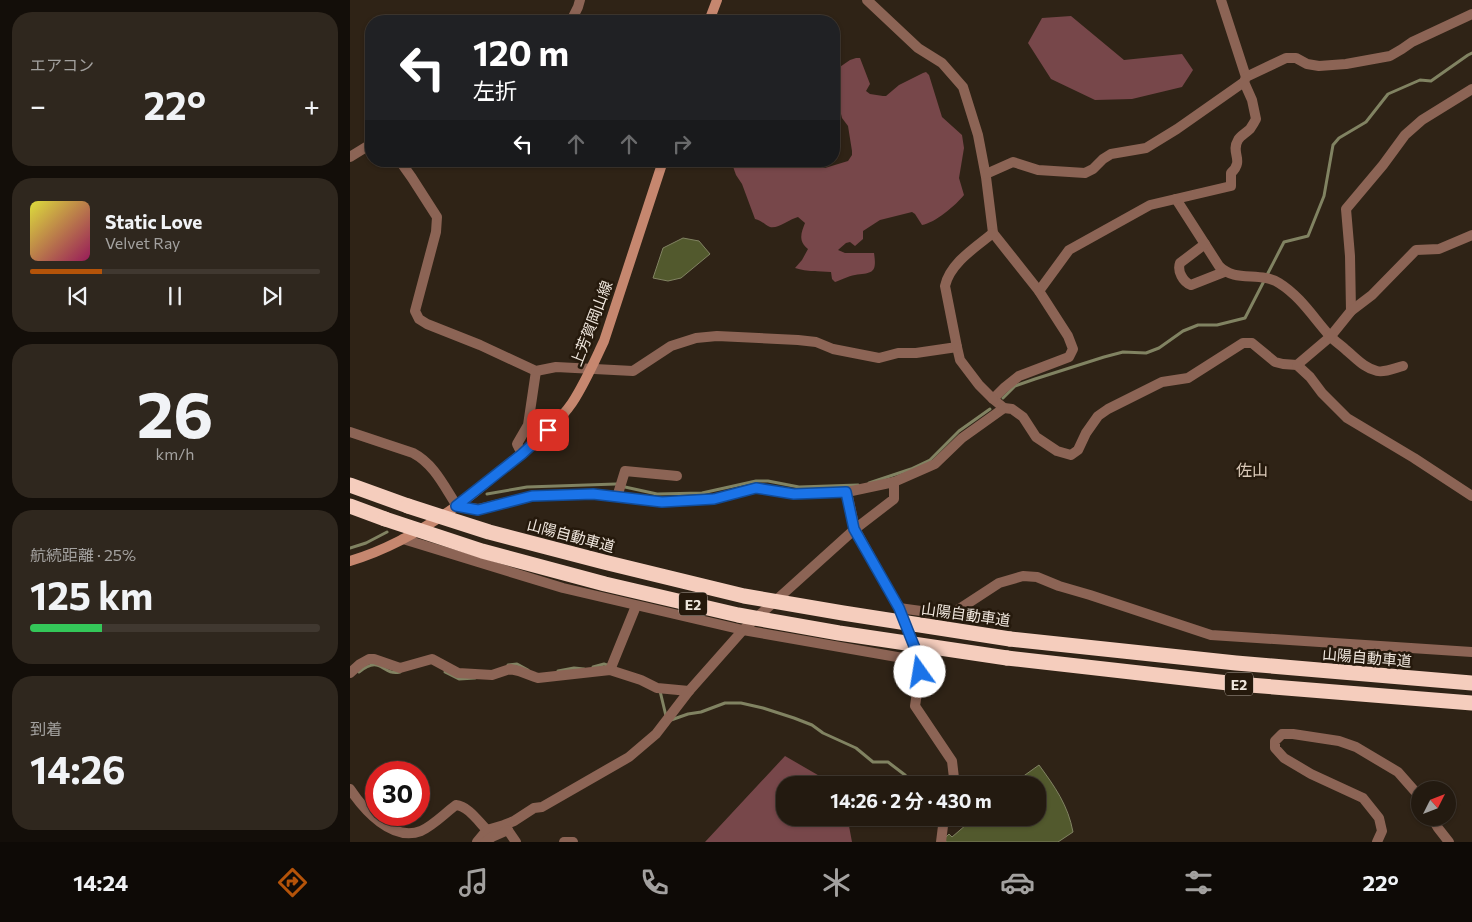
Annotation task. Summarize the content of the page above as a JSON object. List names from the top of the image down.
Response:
{
  "streets": {
    "highway": ["山陽自動車道", "E2"],
    "main road": ["上芳賀岡山線"]
  },
  "districts": ["佐山"],
  "north": "top right",
  "page": {
    "tile": [
      "エアコン",
      ["26", "km/h"],
      ["航続距離 · 25%", "125 km"],
      ["到着", "14:26"]
    ],
    "turn": ["120 m", "左折"],
    "heat": ["−", "22°", "+"],
    "song": ["Static Love", "Velvet Ray"],
    "limit": "30",
    "trip": "14:26 · 2 分 · 430 m",
    "tabs": ["14:24", "22°"]
  }
}
